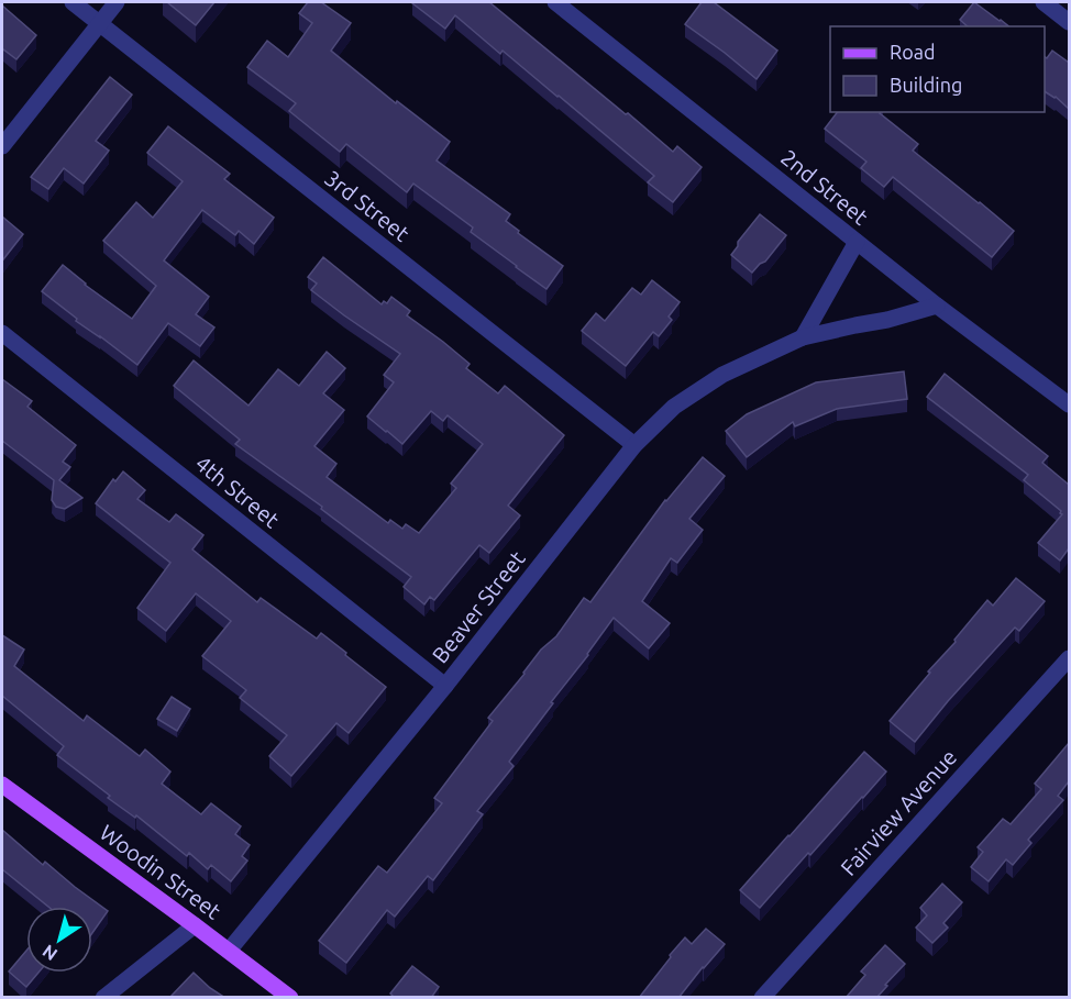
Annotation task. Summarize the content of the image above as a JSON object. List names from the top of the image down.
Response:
{
  "streets": {
    "main road": ["Woodin Street"],
    "street": [
      "2nd Street",
      "3rd Street",
      "4th Street",
      "Beaver Street",
      "Fairview Avenue"
    ]
  },
  "crossings": [
    ["2nd Street", "Beaver Street"],
    ["3rd Street", "Beaver Street"],
    ["4th Street", "Beaver Street"],
    ["Beaver Street", "Woodin Street"]
  ],
  "legend": ["Road", "Building"],
  "north": "bottom left"
}
